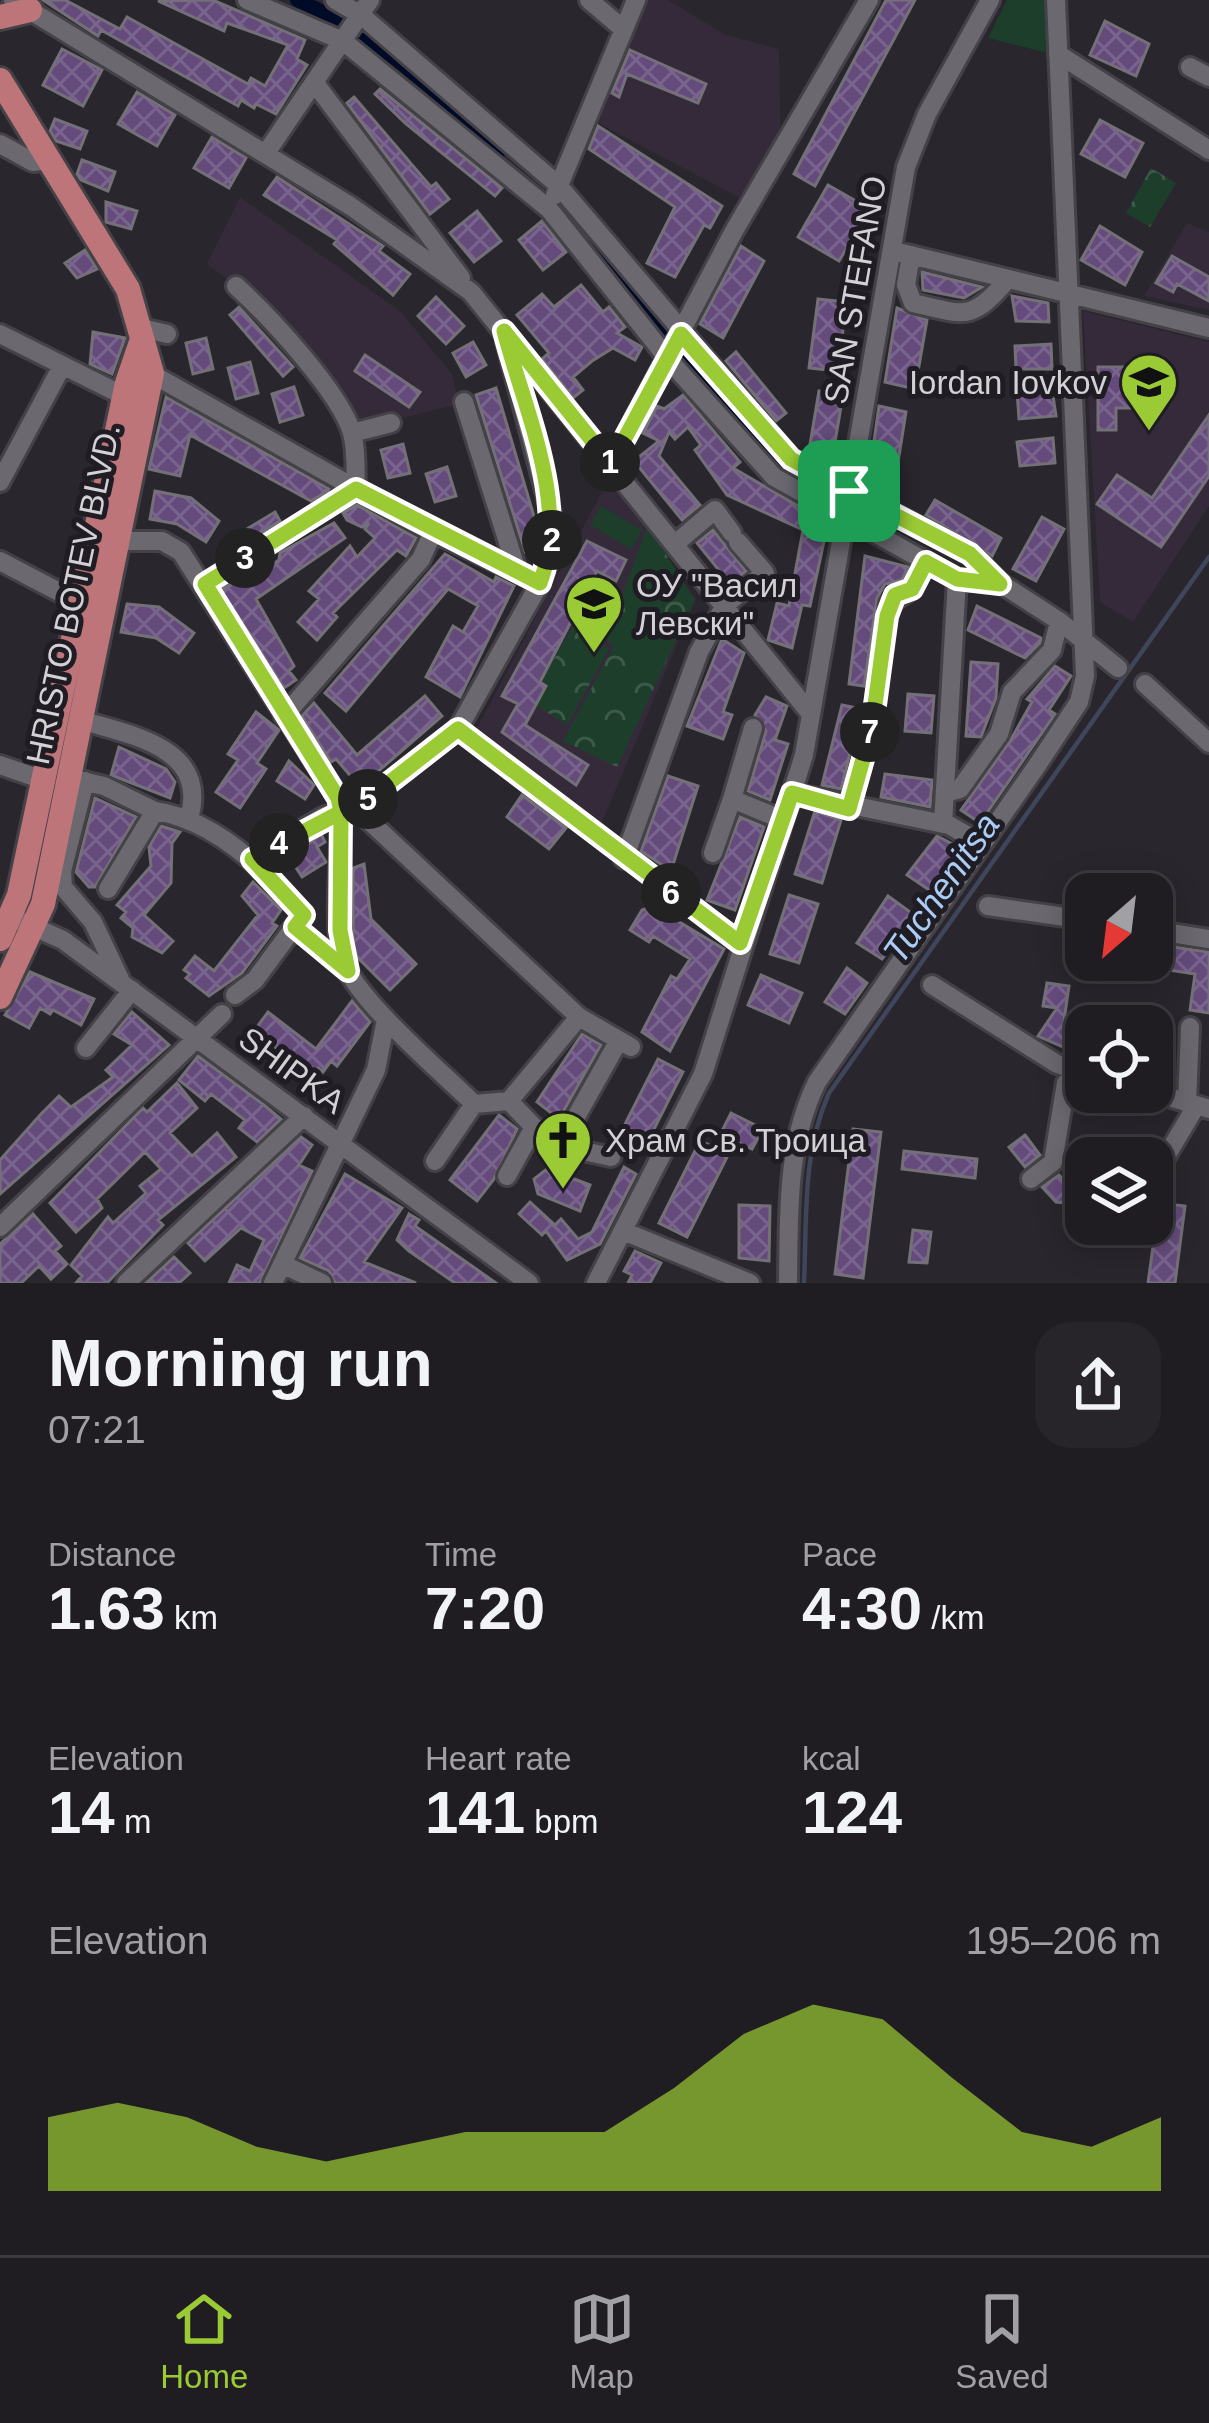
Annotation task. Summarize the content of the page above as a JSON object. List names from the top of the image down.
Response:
{
  "streets": {
    "main road": ["HRISTO BOTEV BLVD."],
    "street": ["SAN STEFANO", "SHIPKA"]
  },
  "crossings": [
    ["HRISTO BOTEV BLVD.", "SHIPKA"]
  ],
  "water": ["Tuchenitsa"],
  "places": {
    "school or university": ["Iordan Iovkov", "ОУ \"Васил Левски\""],
    "church": ["Храм Св. Троица"]
  },
  "north": "bottom left",
  "page": {
    "pins": [
      "1",
      "2",
      "3",
      "7",
      "5",
      "4",
      "6"
    ],
    "heading": ["Morning run", "07:21"],
    "stats": [
      ["Distance", "1.63 km"],
      ["Time", "7:20"],
      ["Pace", "4:30 /km"],
      ["Elevation", "14 m"],
      ["Heart rate", "141 bpm"],
      ["kcal", "124"]
    ],
    "chart": ["Elevation", "195–206 m"],
    "tabs": ["Home", "Map", "Saved"]
  }
}
